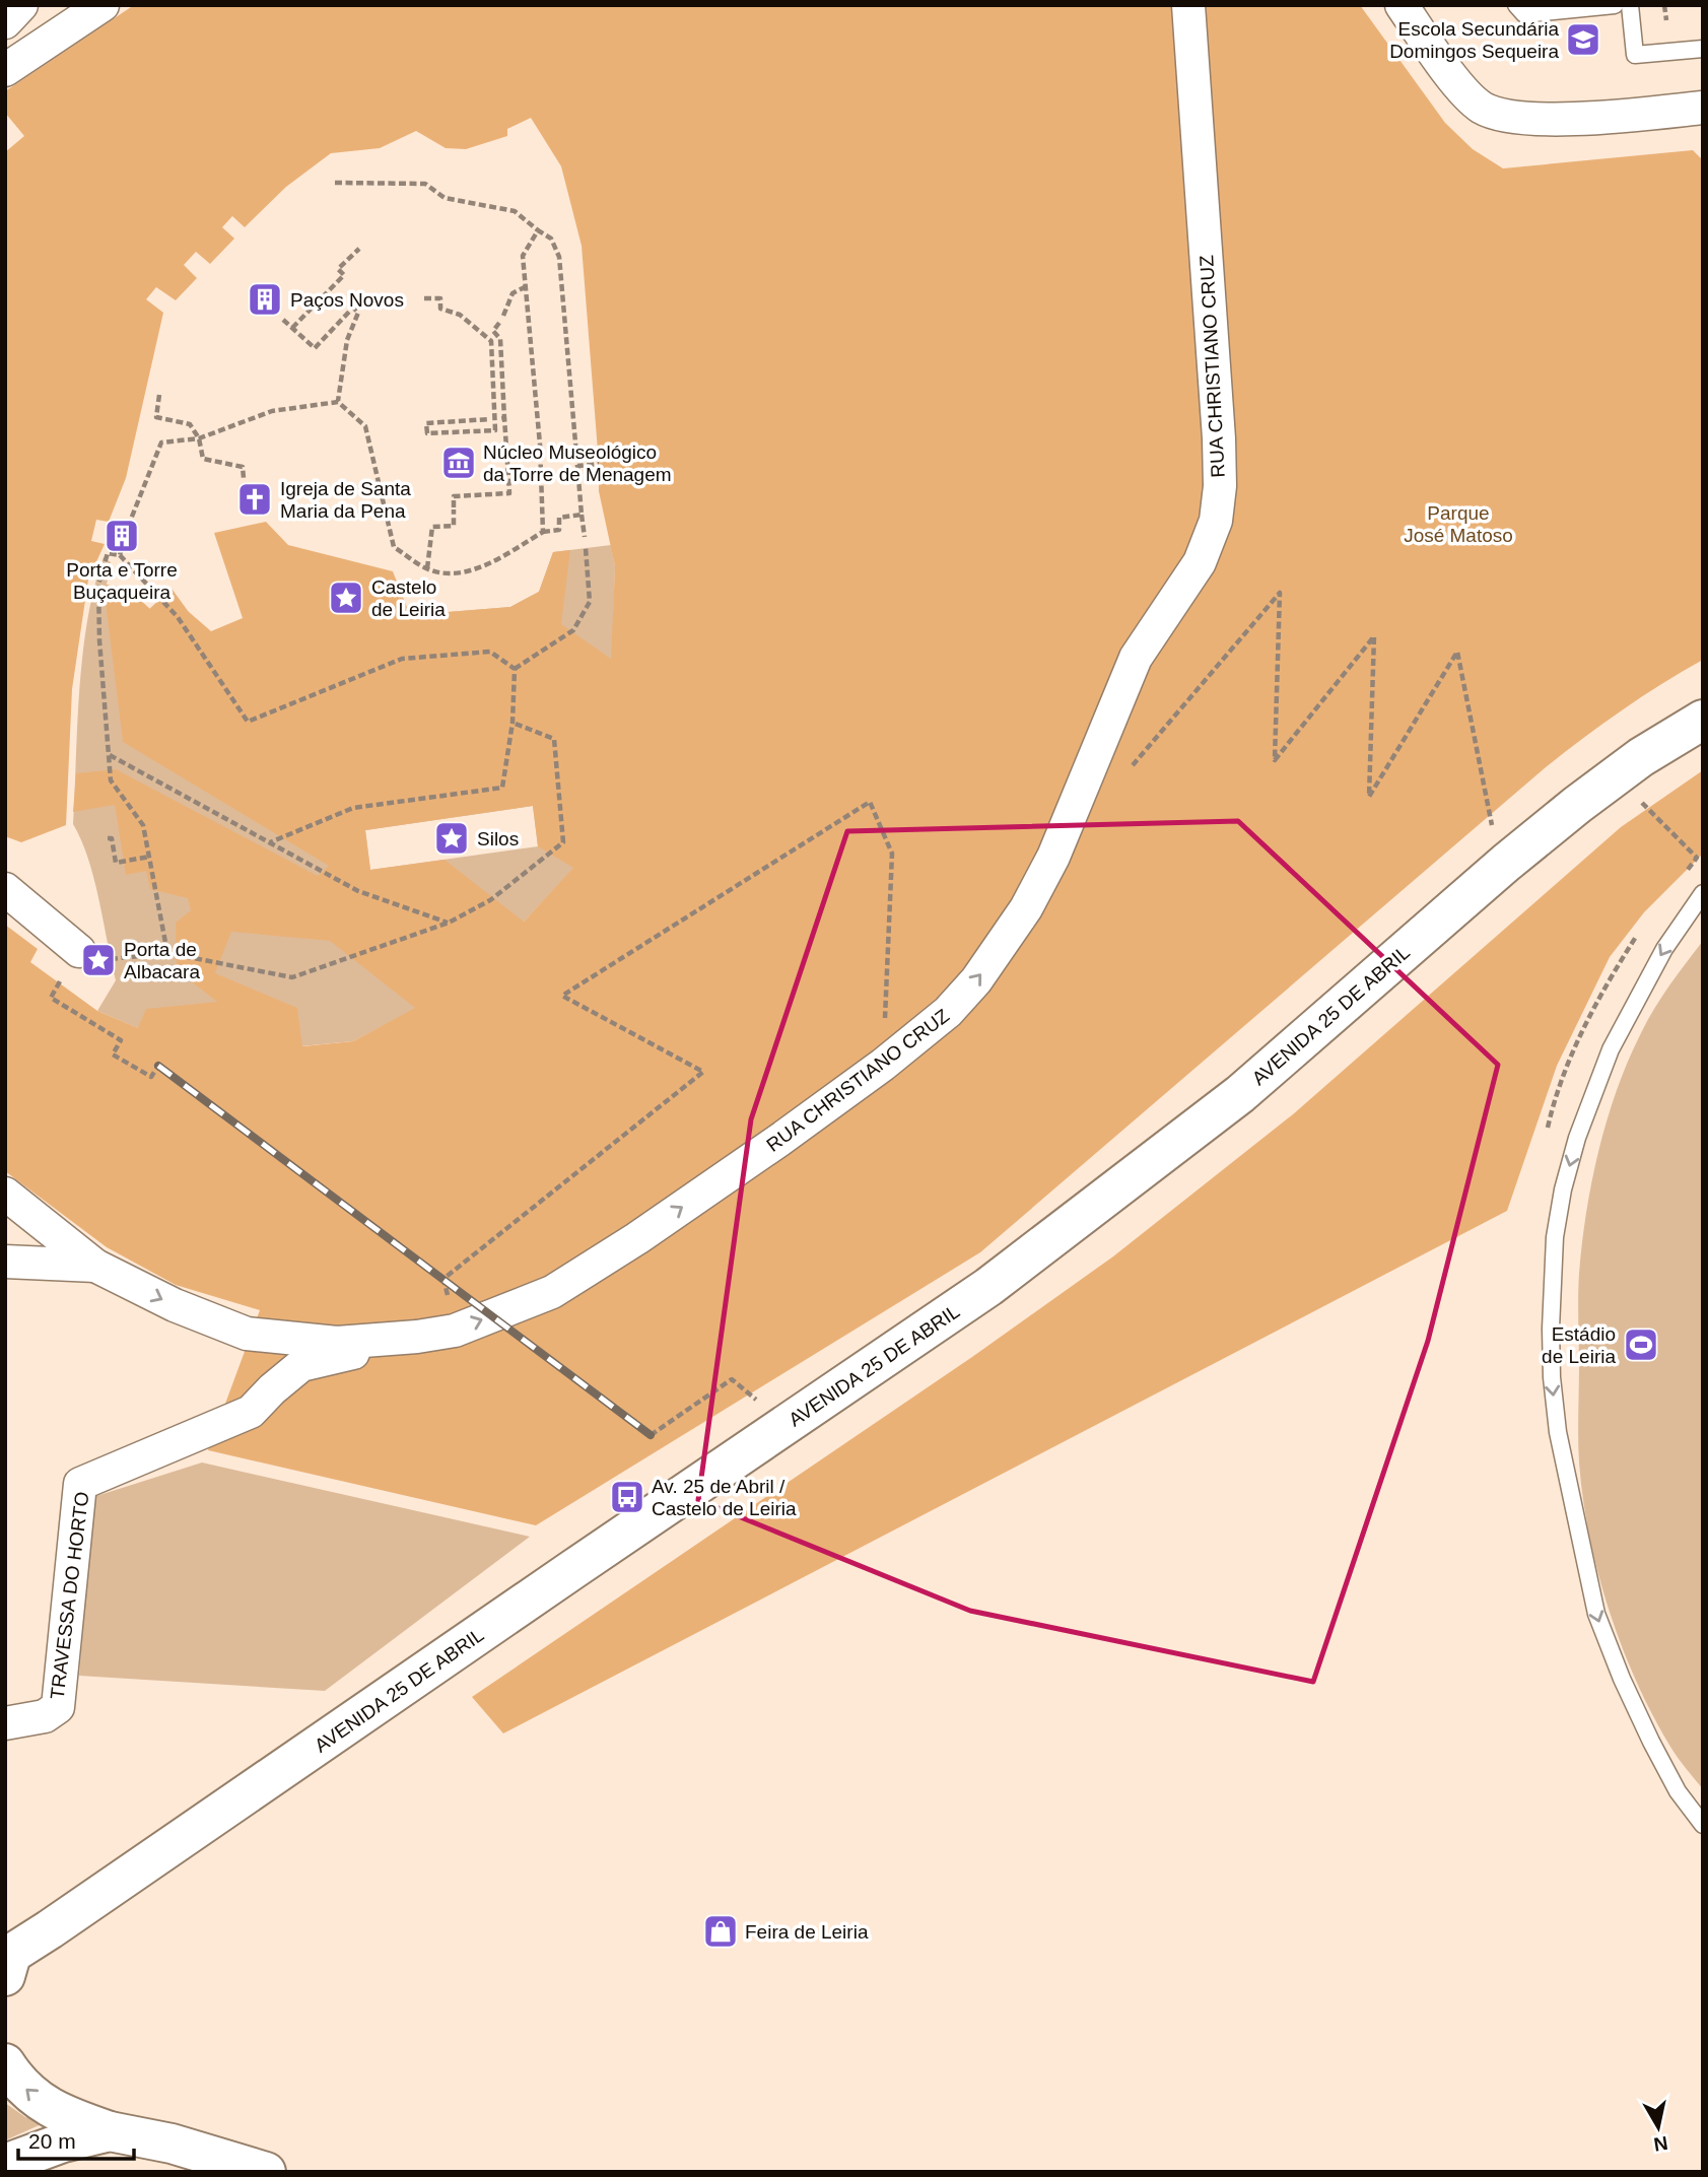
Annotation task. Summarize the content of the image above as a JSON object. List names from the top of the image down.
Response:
{
  "streets": {
    "main road": ["AVENIDA 25 DE ABRIL"],
    "street": ["RUA CHRISTIANO CRUZ", "TRAVESSA DO HORTO"]
  },
  "crossings": [
    ["RUA CHRISTIANO CRUZ", "TRAVESSA DO HORTO"]
  ],
  "one_way": ["RUA CHRISTIANO CRUZ"],
  "parks": ["Parque José Matoso"],
  "places": {
    "school or university": ["Escola Secundária Domingos Sequeira"],
    "building": ["Paços Novos", "Porta e Torre Buçaqueira"],
    "museum": ["Núcleo Museológico da Torre de Menagem"],
    "church": ["Igreja de Santa Maria da Pena"],
    "place": ["Castelo de Leiria", "Silos", "Porta de Albacara"],
    "sports": ["Estádio de Leiria"],
    "bus stop": ["Av. 25 de Abril / Castelo de Leiria"],
    "shop": ["Feira de Leiria"]
  },
  "scale_bar": "20 m",
  "north": "bottom"
}
